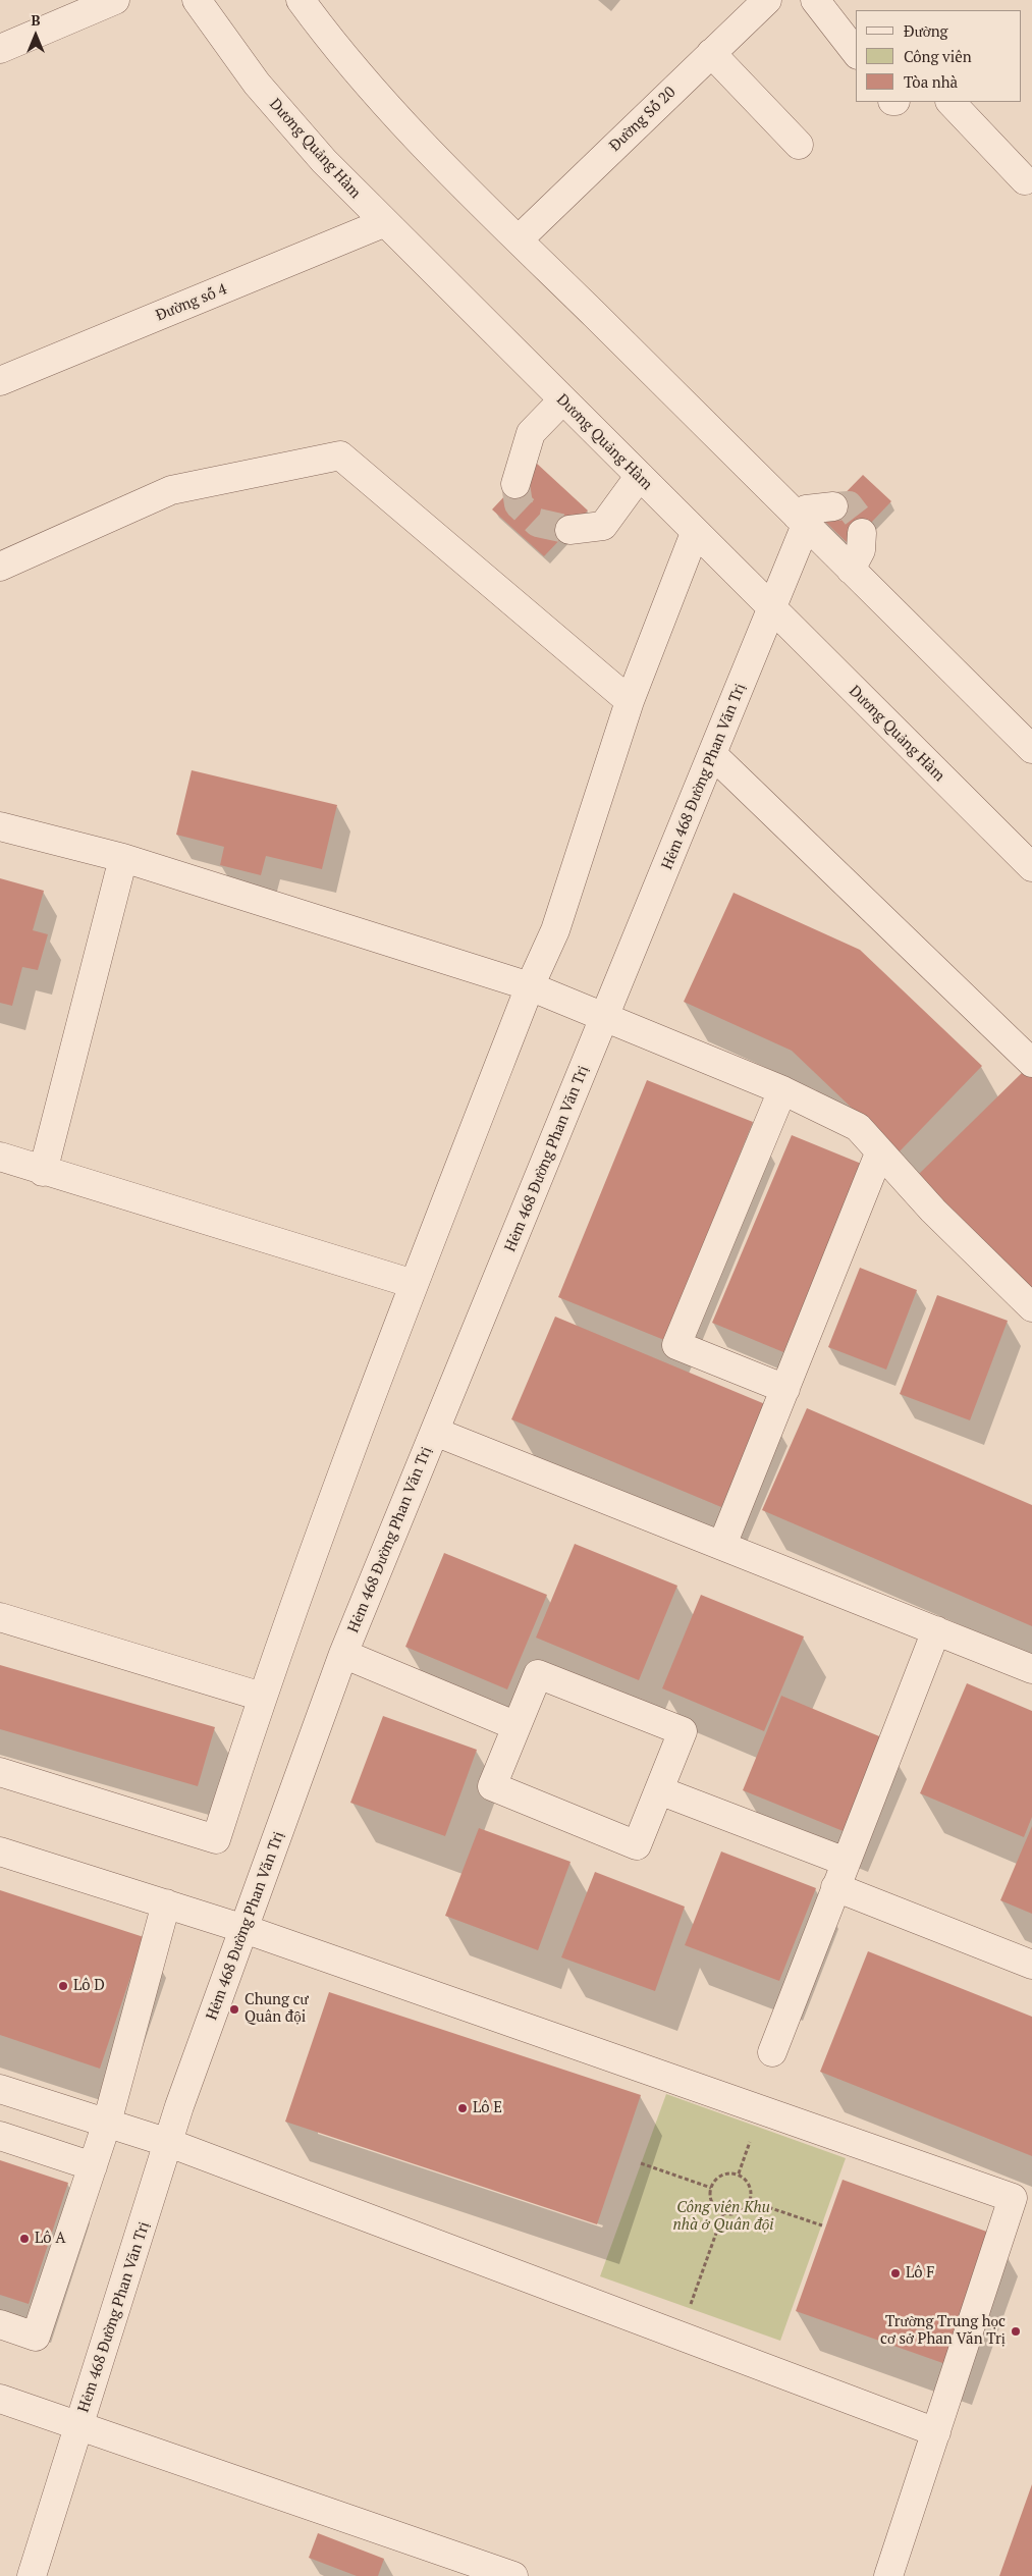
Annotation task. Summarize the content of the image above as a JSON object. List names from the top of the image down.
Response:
{
  "streets": {
    "street": [
      "Đường Số 20",
      "Dương Quảng Hàm",
      "Đường số 4",
      "Hẻm 468 Đường Phan Văn Trị"
    ]
  },
  "crossings": [
    ["Dương Quảng Hàm", "Đường số 4"],
    ["Dương Quảng Hàm", "Hẻm 468 Đường Phan Văn Trị"]
  ],
  "parks": ["Công viên Khu nhà ở Quân đội"],
  "places": [
    "Lô D",
    "Chung cư Quân đội",
    "Lô E",
    "Lô A",
    "Lô F",
    "Trường Trung học cơ sở Phan Văn Trị"
  ],
  "legend": ["Đường", "Công viên", "Tòa nhà"],
  "north": "top"
}
